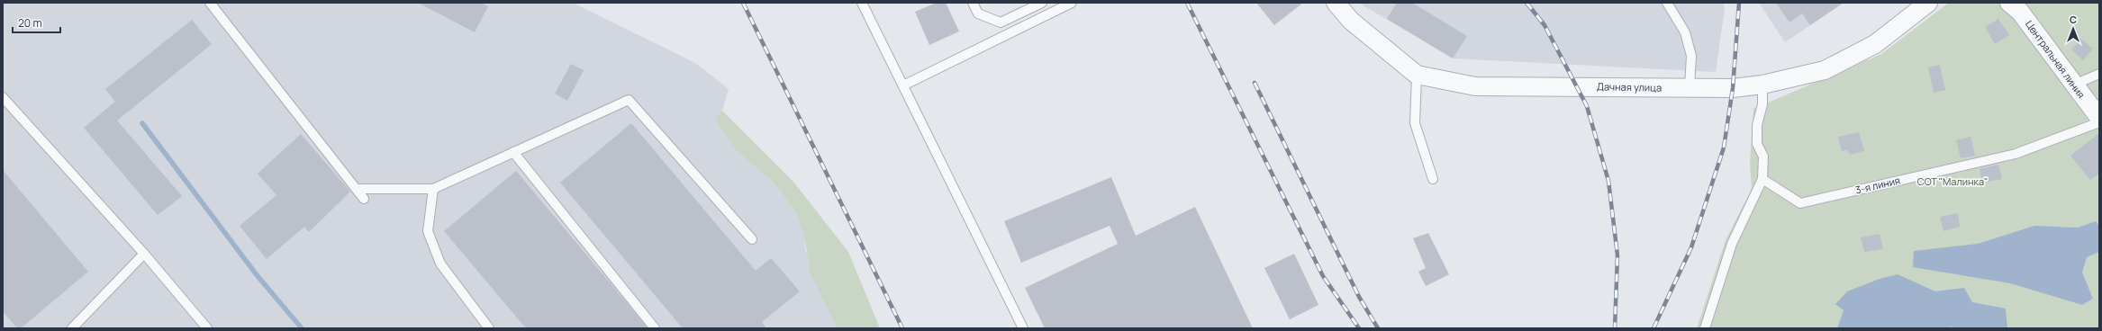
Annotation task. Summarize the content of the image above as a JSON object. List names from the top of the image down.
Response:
{
  "streets": {
    "street": ["Центральная линия", "Дачная улица"],
    "lane": ["3-я линия"]
  },
  "parks": ["СОТ \"Малинка\""],
  "scale_bar": "20 m",
  "north": "top"
}
